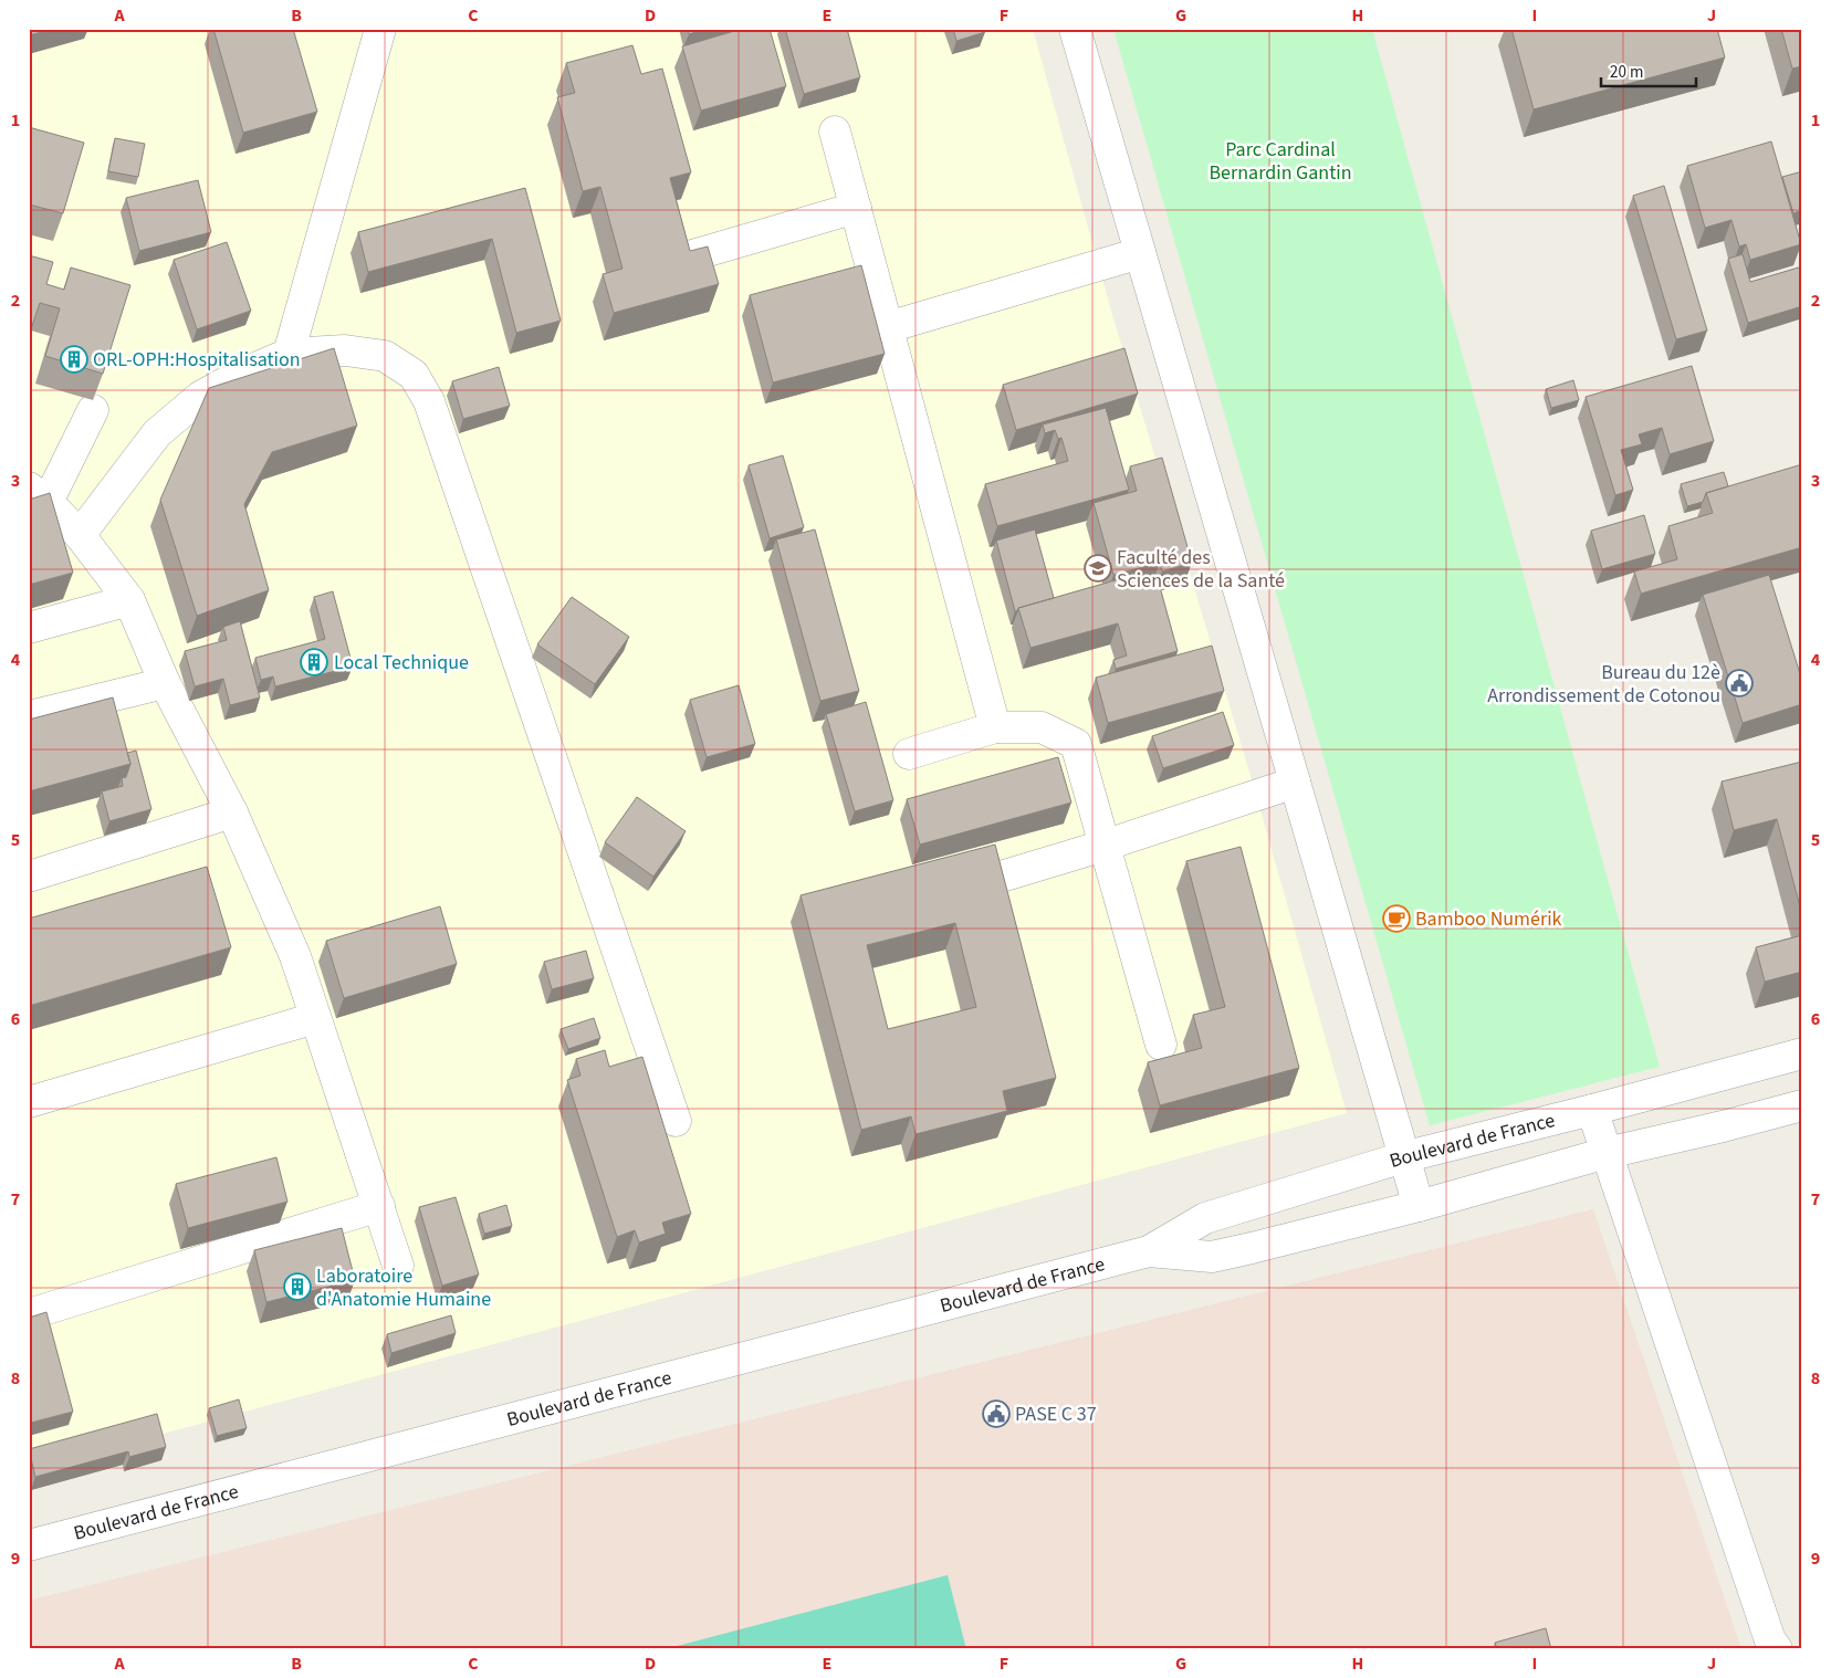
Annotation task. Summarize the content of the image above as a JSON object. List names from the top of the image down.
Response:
{
  "streets": {
    "street": ["Boulevard de France"]
  },
  "parks": ["Parc Cardinal Bernardin Gantin"],
  "places": {
    "building": ["ORL-OPH:Hospitalisation", "Local Technique", "Laboratoire d'Anatomie Humaine"],
    "school or university": ["Faculté des Sciences de la Santé"],
    "public building": ["Bureau du 12è Arrondissement de Cotonou", "PASE C 37"],
    "cafe": ["Bamboo Numérik"]
  },
  "scale_bar": "20 m",
  "grid": {
    "columns": [
      "A",
      "B",
      "C",
      "D",
      "E",
      "F",
      "G",
      "H",
      "I",
      "J"
    ],
    "rows": [
      "1",
      "2",
      "3",
      "4",
      "5",
      "6",
      "7",
      "8",
      "9"
    ]
  }
}
